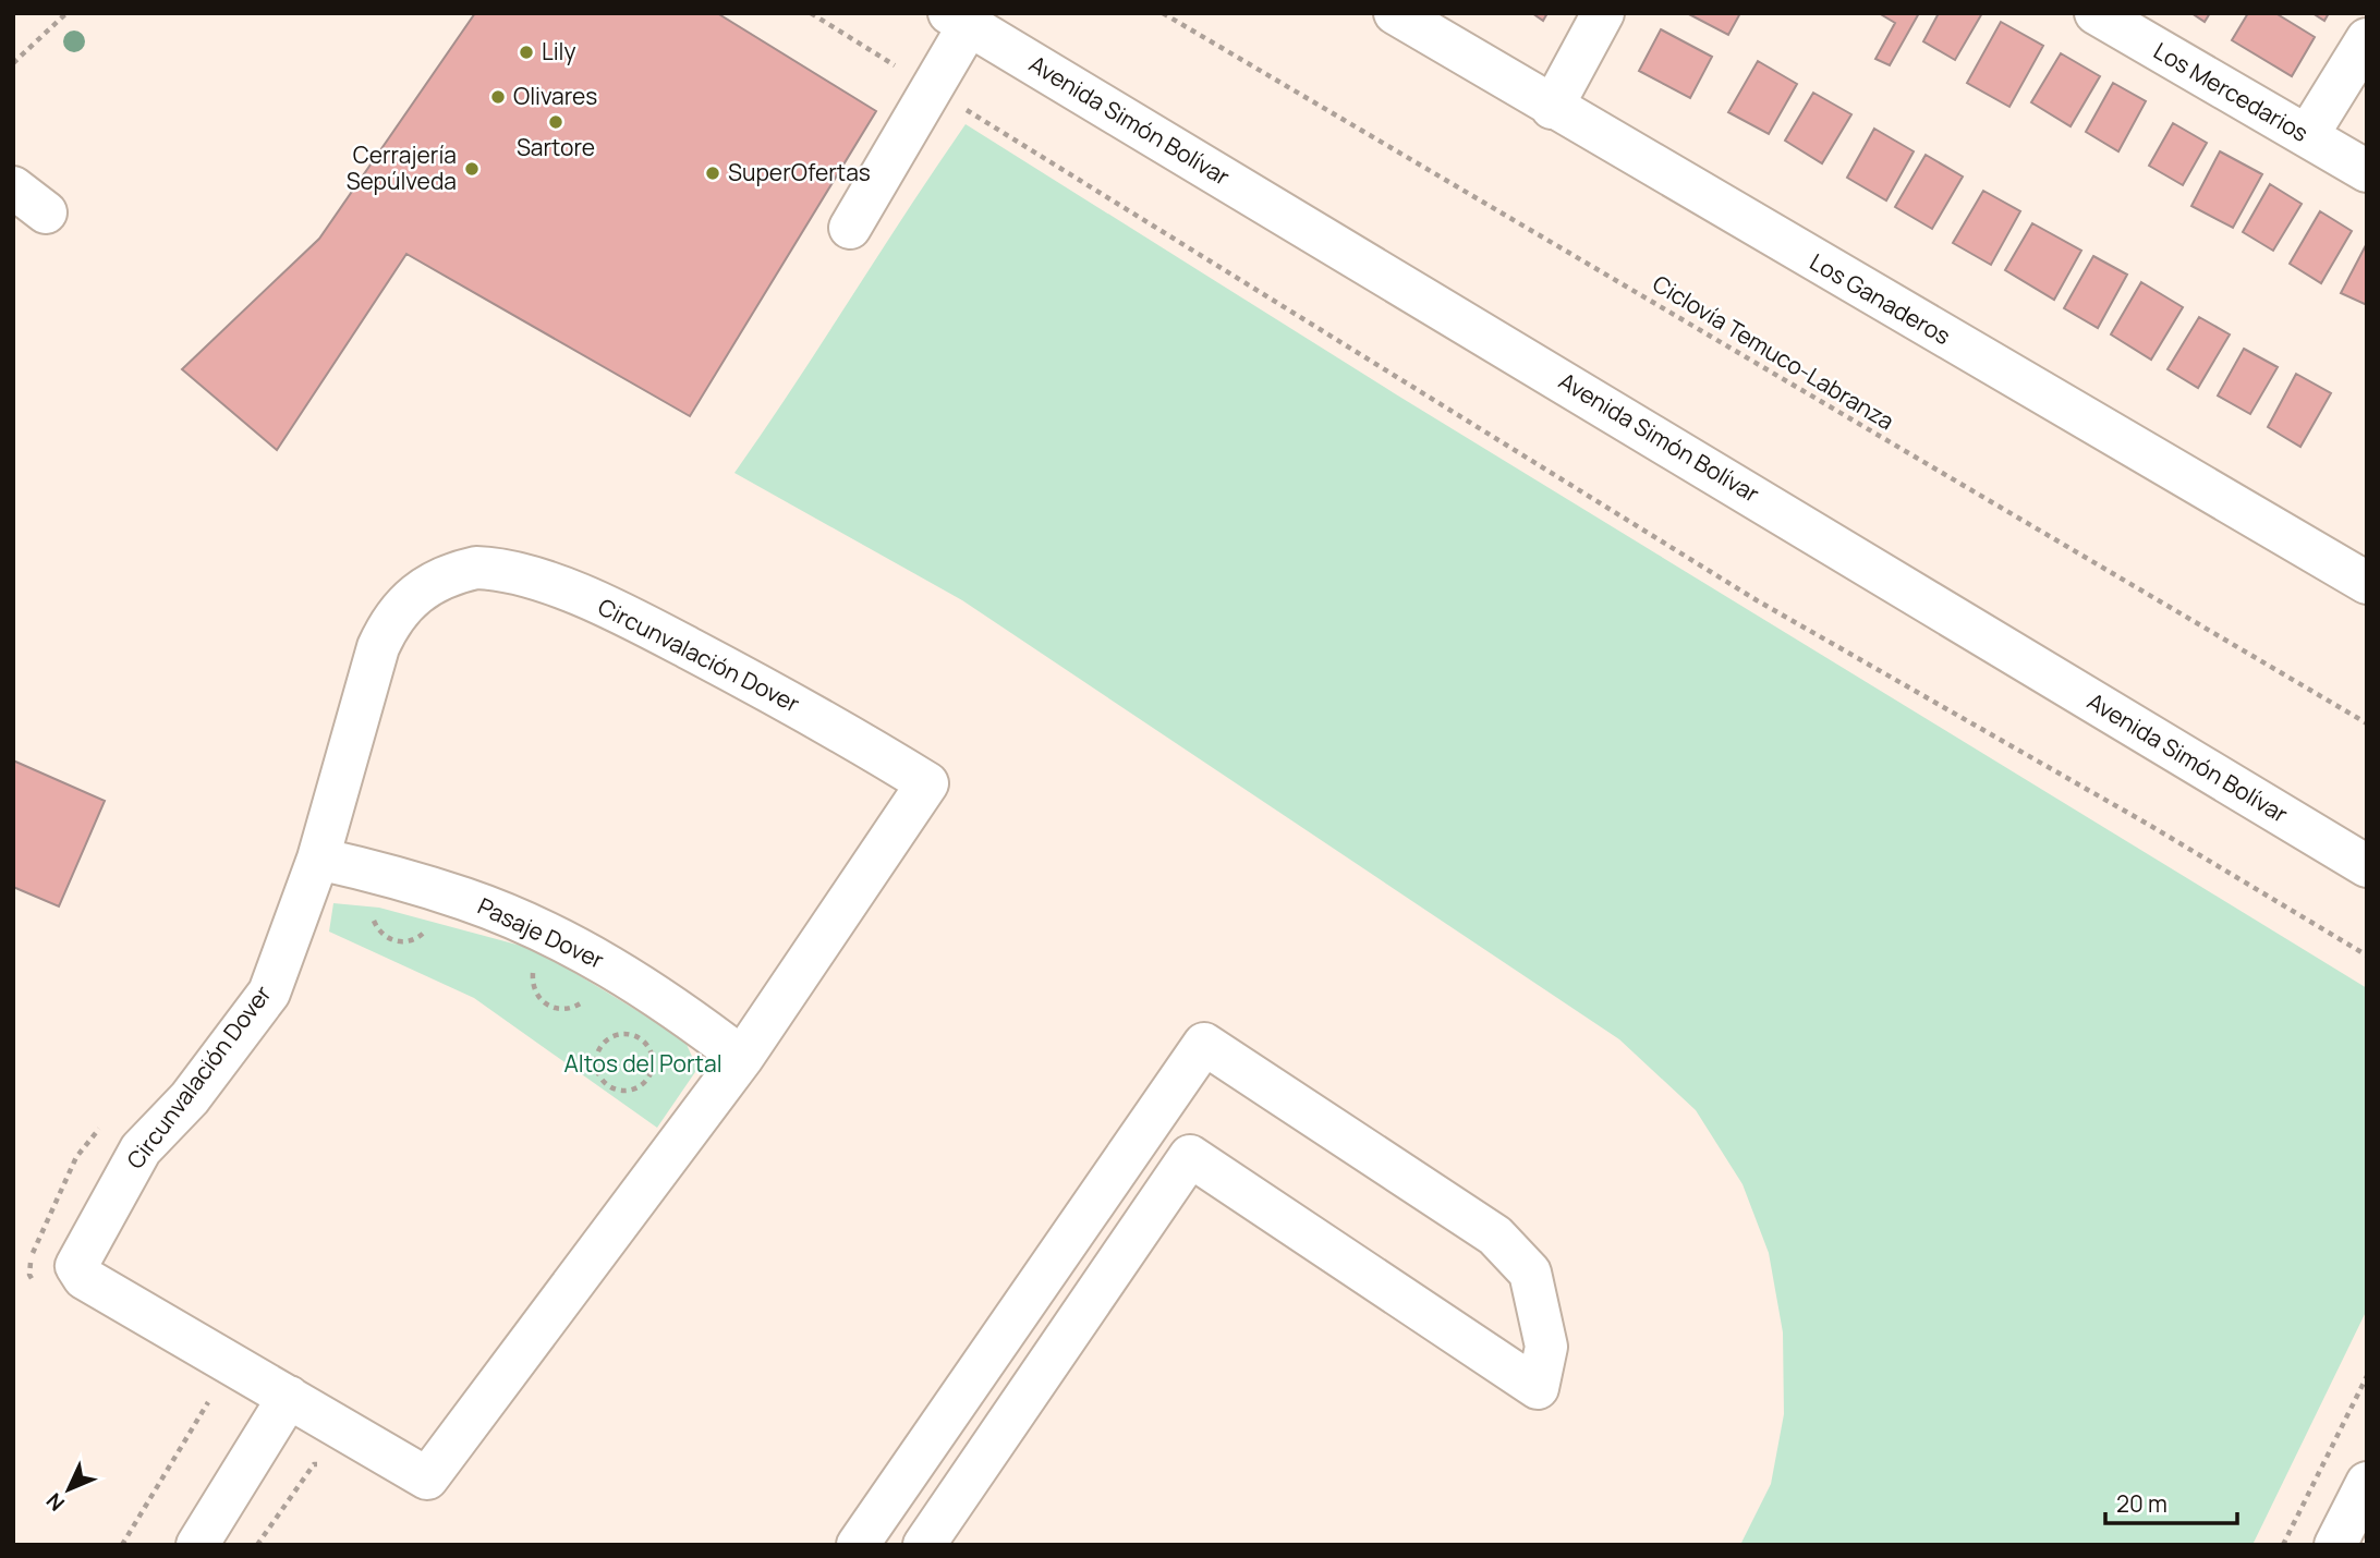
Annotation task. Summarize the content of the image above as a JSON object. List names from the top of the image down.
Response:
{
  "streets": {
    "street": [
      "Los Mercedarios",
      "Avenida Simón Bolívar",
      "Los Ganaderos",
      "Circunvalación Dover",
      "Pasaje Dover"
    ],
    "path": ["Ciclovía Temuco-Labranza"]
  },
  "crossings": [
    ["Circunvalación Dover", "Pasaje Dover"]
  ],
  "parks": ["Altos del Portal"],
  "places": [
    "Lily",
    "Olivares",
    "Sartore",
    "Cerrajería Sepúlveda",
    "SuperOfertas"
  ],
  "scale_bar": "20 m",
  "north": "bottom left"
}
